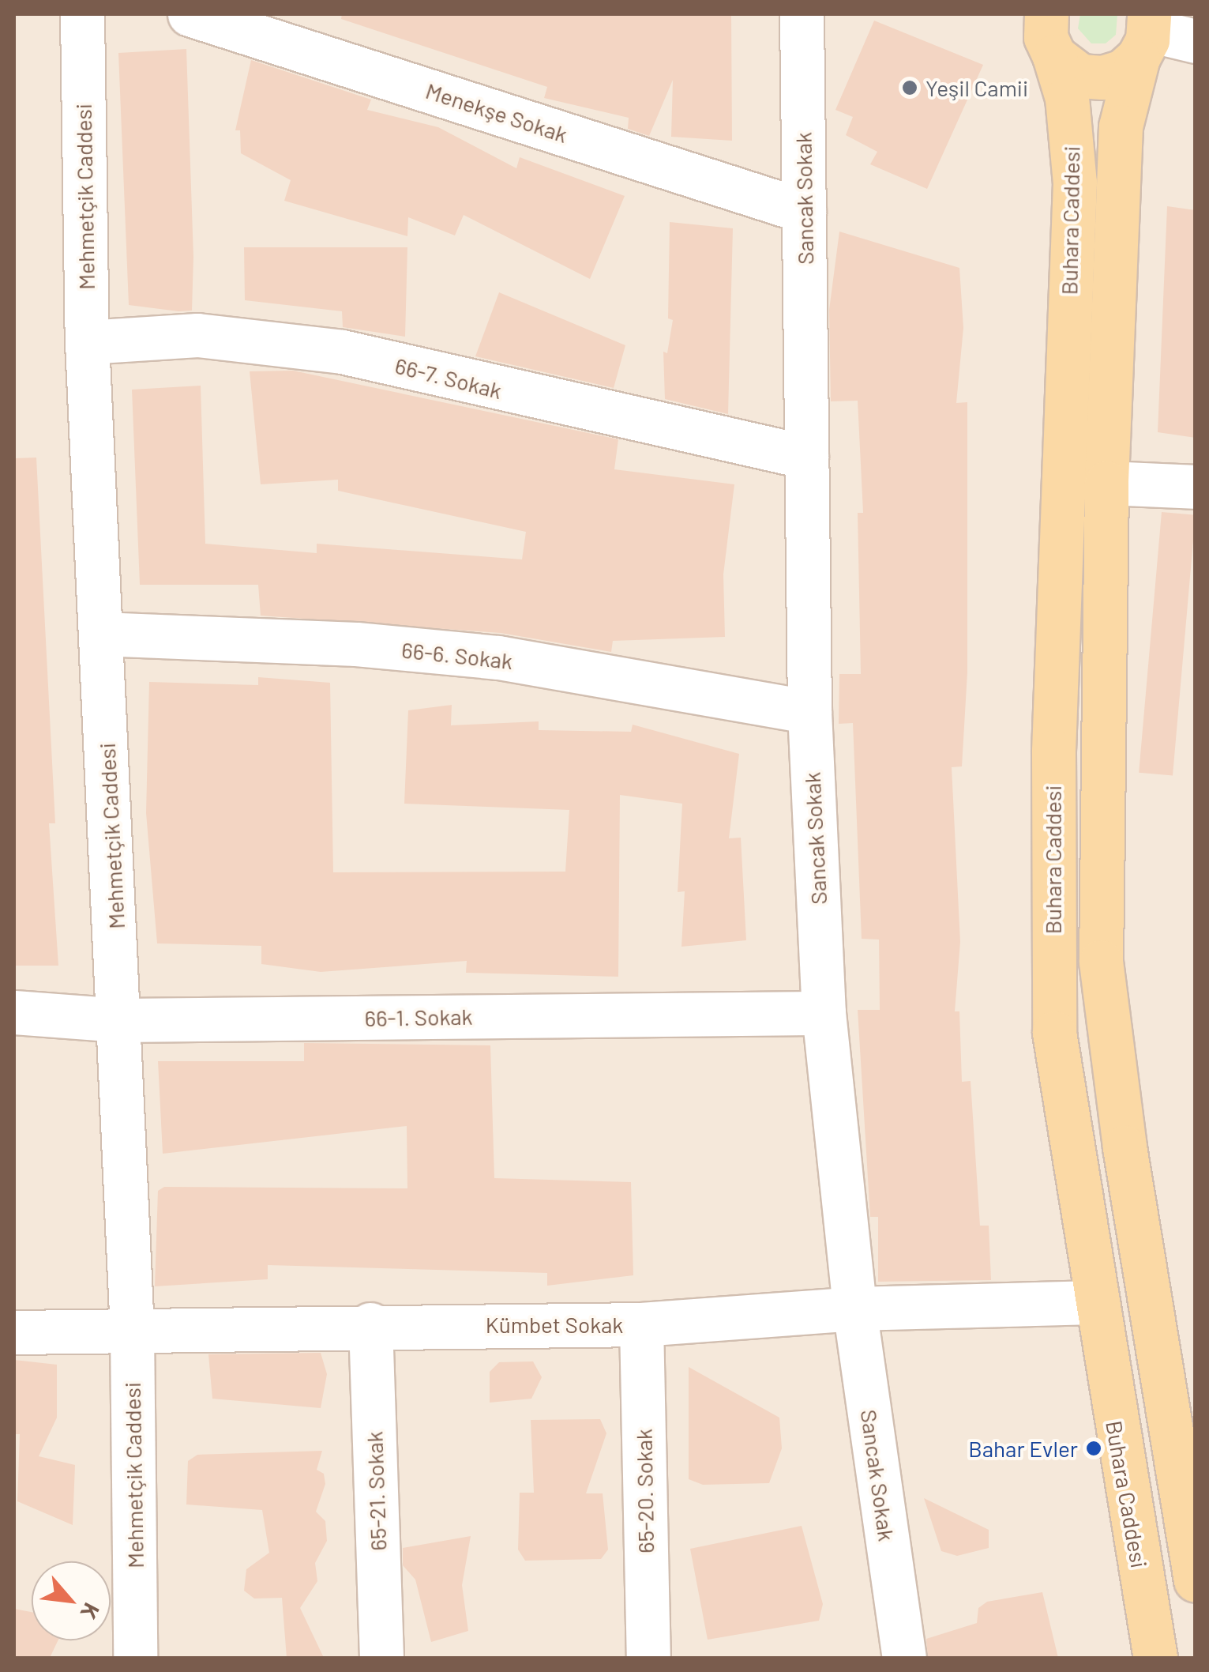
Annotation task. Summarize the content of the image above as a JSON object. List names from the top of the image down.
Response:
{
  "streets": {
    "main road": ["Buhara Caddesi"],
    "street": [
      "Menekşe Sokak",
      "Mehmetçik Caddesi",
      "Sancak Sokak",
      "66-7. Sokak",
      "66-6. Sokak",
      "66-1. Sokak",
      "Kümbet Sokak",
      "65-21. Sokak",
      "65-20. Sokak"
    ]
  },
  "crossings": [
    ["Menekşe Sokak", "Sancak Sokak"],
    ["Mehmetçik Caddesi", "66-7. Sokak"],
    ["Mehmetçik Caddesi", "66-6. Sokak"],
    ["Mehmetçik Caddesi", "66-1. Sokak"],
    ["Mehmetçik Caddesi", "Kümbet Sokak"],
    ["Sancak Sokak", "66-7. Sokak"],
    ["Sancak Sokak", "66-6. Sokak"],
    ["Sancak Sokak", "66-1. Sokak"],
    ["Sancak Sokak", "Kümbet Sokak"],
    ["Buhara Caddesi", "Kümbet Sokak"],
    ["Kümbet Sokak", "65-21. Sokak"],
    ["Kümbet Sokak", "65-20. Sokak"]
  ],
  "places": ["Yeşil Camii", "Bahar Evler"],
  "north": "bottom right"
}
